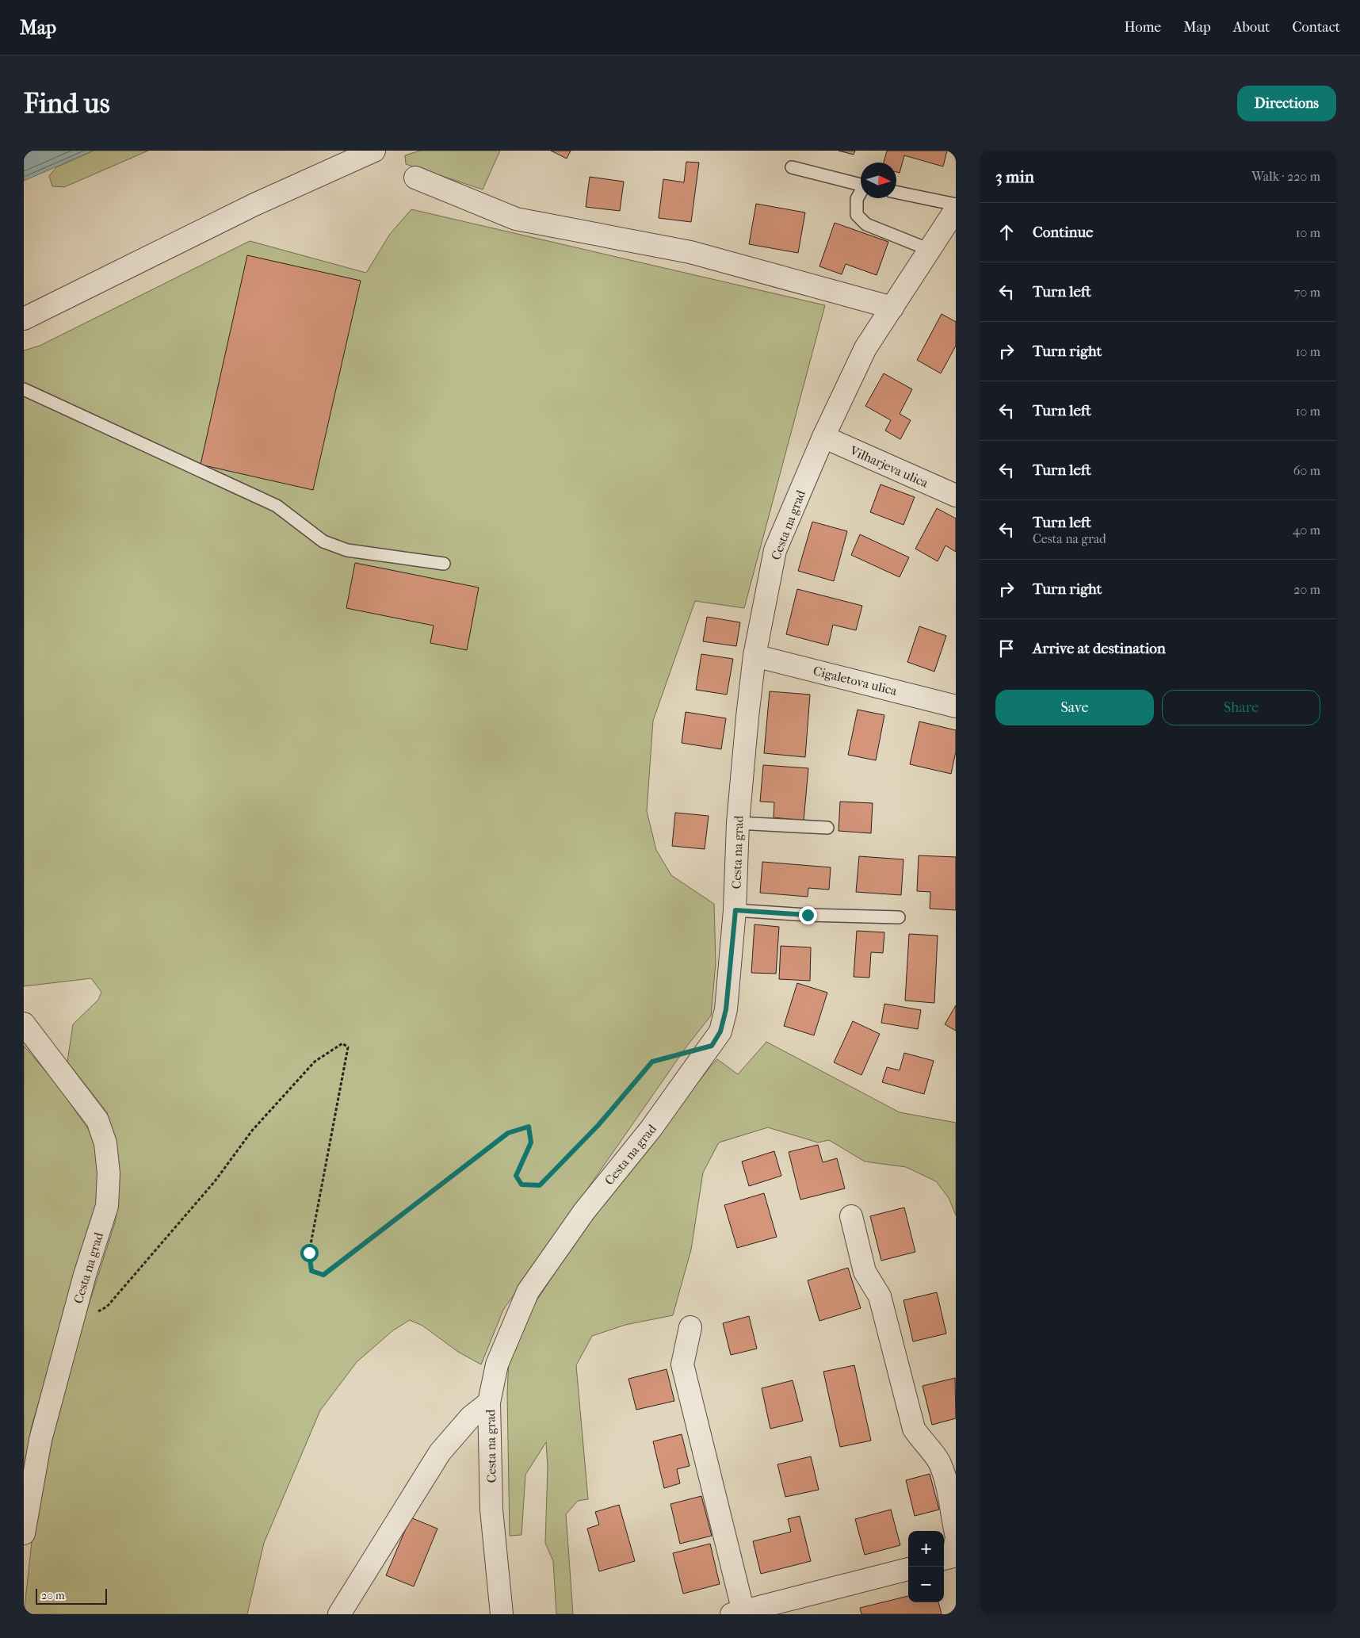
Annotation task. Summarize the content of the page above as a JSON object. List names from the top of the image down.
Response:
{
  "streets": {
    "street": ["Vilharjeva ulica", "Cesta na grad", "Cigaletova ulica"]
  },
  "crossings": [
    ["Vilharjeva ulica", "Cesta na grad"],
    ["Cesta na grad", "Cigaletova ulica"]
  ],
  "scale_bar": "20 m",
  "north": "right",
  "page": {
    "header": "Map",
    "nav": [
      "Home",
      "Map",
      "About",
      "Contact"
    ],
    "buttons": [
      "Directions",
      ["Save", "Share"]
    ],
    "title": "Find us",
    "heading": ["3 min", "Walk · 220 m"],
    "list": [
      ["Continue", "10 m"],
      ["Turn left", "70 m"],
      ["Turn right", "10 m"],
      ["Turn left", "10 m"],
      ["Turn left", "60 m"],
      ["Turn left", "Cesta na grad", "40 m"],
      ["Turn right", "20 m"],
      "Arrive at destination"
    ],
    "map_buttons": ["+", "−"],
    "scale": "20 m"
  }
}
